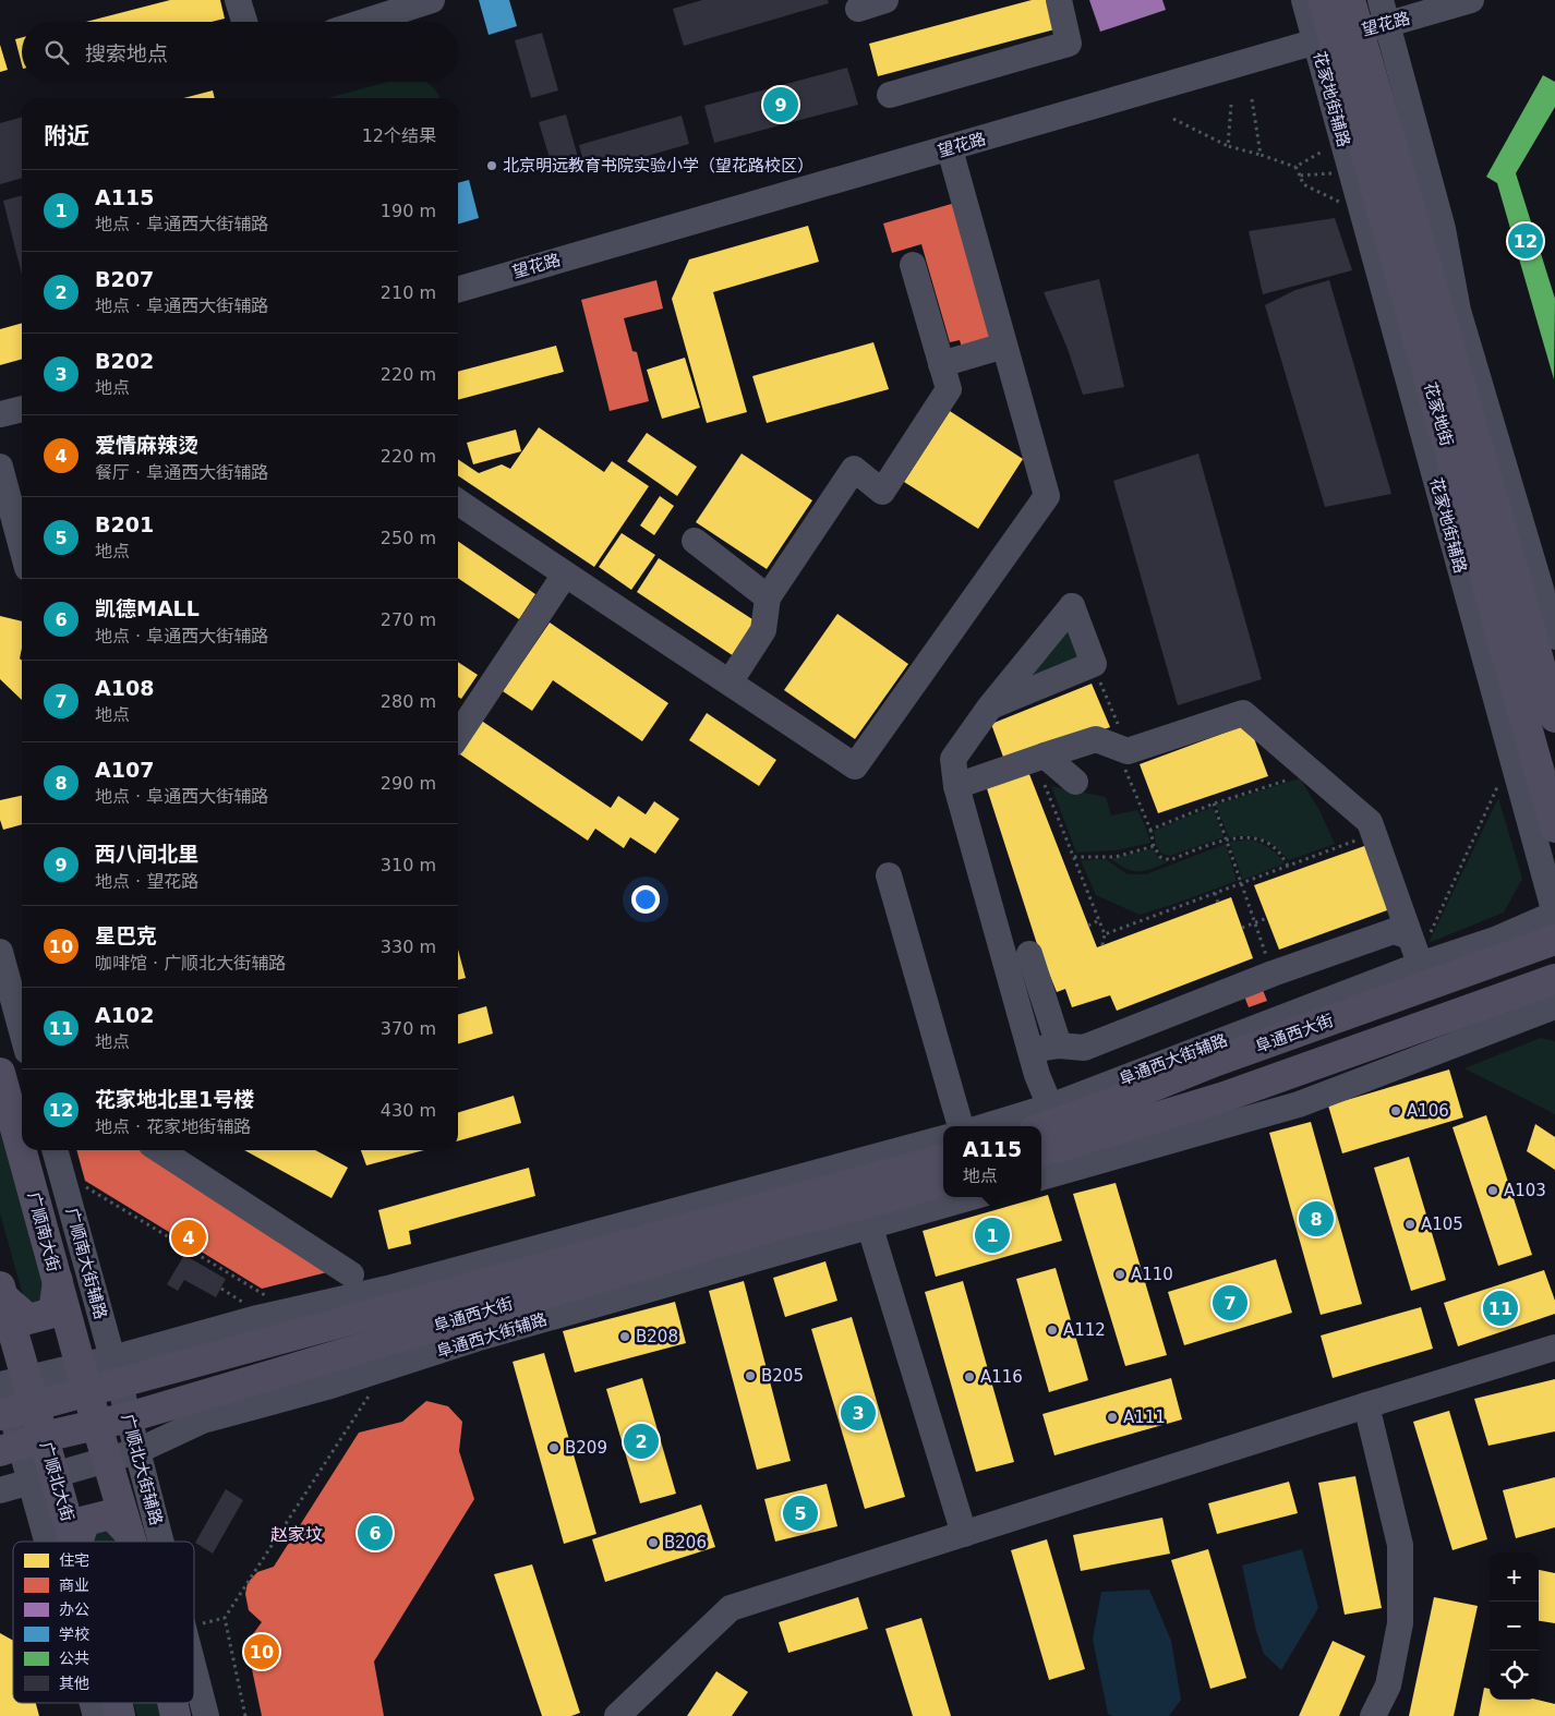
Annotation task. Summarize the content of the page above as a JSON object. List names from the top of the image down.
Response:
{
  "streets": {
    "main road": [
      "花家地街",
      "阜通西大街",
      "广顺南大街",
      "广顺北大街"
    ],
    "street": [
      "望花路",
      "花家地街辅路",
      "阜通西大街辅路",
      "广顺南大街辅路",
      "广顺北大街辅路"
    ]
  },
  "crossings": [
    ["望花路", "花家地街辅路"],
    ["望花路", "花家地街"],
    ["花家地街辅路", "花家地街"],
    ["阜通西大街", "阜通西大街辅路"],
    ["阜通西大街", "广顺南大街"],
    ["阜通西大街", "广顺南大街辅路"],
    ["阜通西大街", "广顺北大街辅路"],
    ["阜通西大街", "广顺北大街"],
    ["阜通西大街辅路", "广顺北大街辅路"],
    ["阜通西大街辅路", "广顺北大街"],
    ["广顺南大街辅路", "广顺北大街辅路"]
  ],
  "districts": ["赵家坟"],
  "places": [
    "北京明远教育书院实验小学（望花路校区）",
    "A106",
    "A103",
    "A105",
    "A110",
    "A112",
    "B208",
    "B205",
    "A116",
    "A111",
    "B209",
    "B206"
  ],
  "legend": [
    "住宅",
    "商业",
    "办公",
    "学校",
    "公共",
    "其他"
  ],
  "page": {
    "search": "搜索地点",
    "pins": [
      "9",
      "12",
      "8",
      "1",
      "4",
      "7",
      "11",
      "3",
      "2",
      "5",
      "6",
      "10"
    ],
    "heading": ["附近", "12个结果"],
    "list": [
      {
        "mark": "1",
        "name": "A115",
        "note": "地点 · 阜通西大街辅路",
        "value": "190 m"
      },
      {
        "mark": "2",
        "name": "B207",
        "note": "地点 · 阜通西大街辅路",
        "value": "210 m"
      },
      {
        "mark": "3",
        "name": "B202",
        "note": "地点",
        "value": "220 m"
      },
      {
        "mark": "4",
        "name": "爱情麻辣烫",
        "note": "餐厅 · 阜通西大街辅路",
        "value": "220 m"
      },
      {
        "mark": "5",
        "name": "B201",
        "note": "地点",
        "value": "250 m"
      },
      {
        "mark": "6",
        "name": "凯德MALL",
        "note": "地点 · 阜通西大街辅路",
        "value": "270 m"
      },
      {
        "mark": "7",
        "name": "A108",
        "note": "地点",
        "value": "280 m"
      },
      {
        "mark": "8",
        "name": "A107",
        "note": "地点 · 阜通西大街辅路",
        "value": "290 m"
      },
      {
        "mark": "9",
        "name": "西八间北里",
        "note": "地点 · 望花路",
        "value": "310 m"
      },
      {
        "mark": "10",
        "name": "星巴克",
        "note": "咖啡馆 · 广顺北大街辅路",
        "value": "330 m"
      },
      {
        "mark": "11",
        "name": "A102",
        "note": "地点",
        "value": "370 m"
      },
      {
        "mark": "12",
        "name": "花家地北里1号楼",
        "note": "地点 · 花家地街辅路",
        "value": "430 m"
      }
    ],
    "popup": ["A115", "地点"],
    "map_buttons": ["+", "−"]
  }
}
